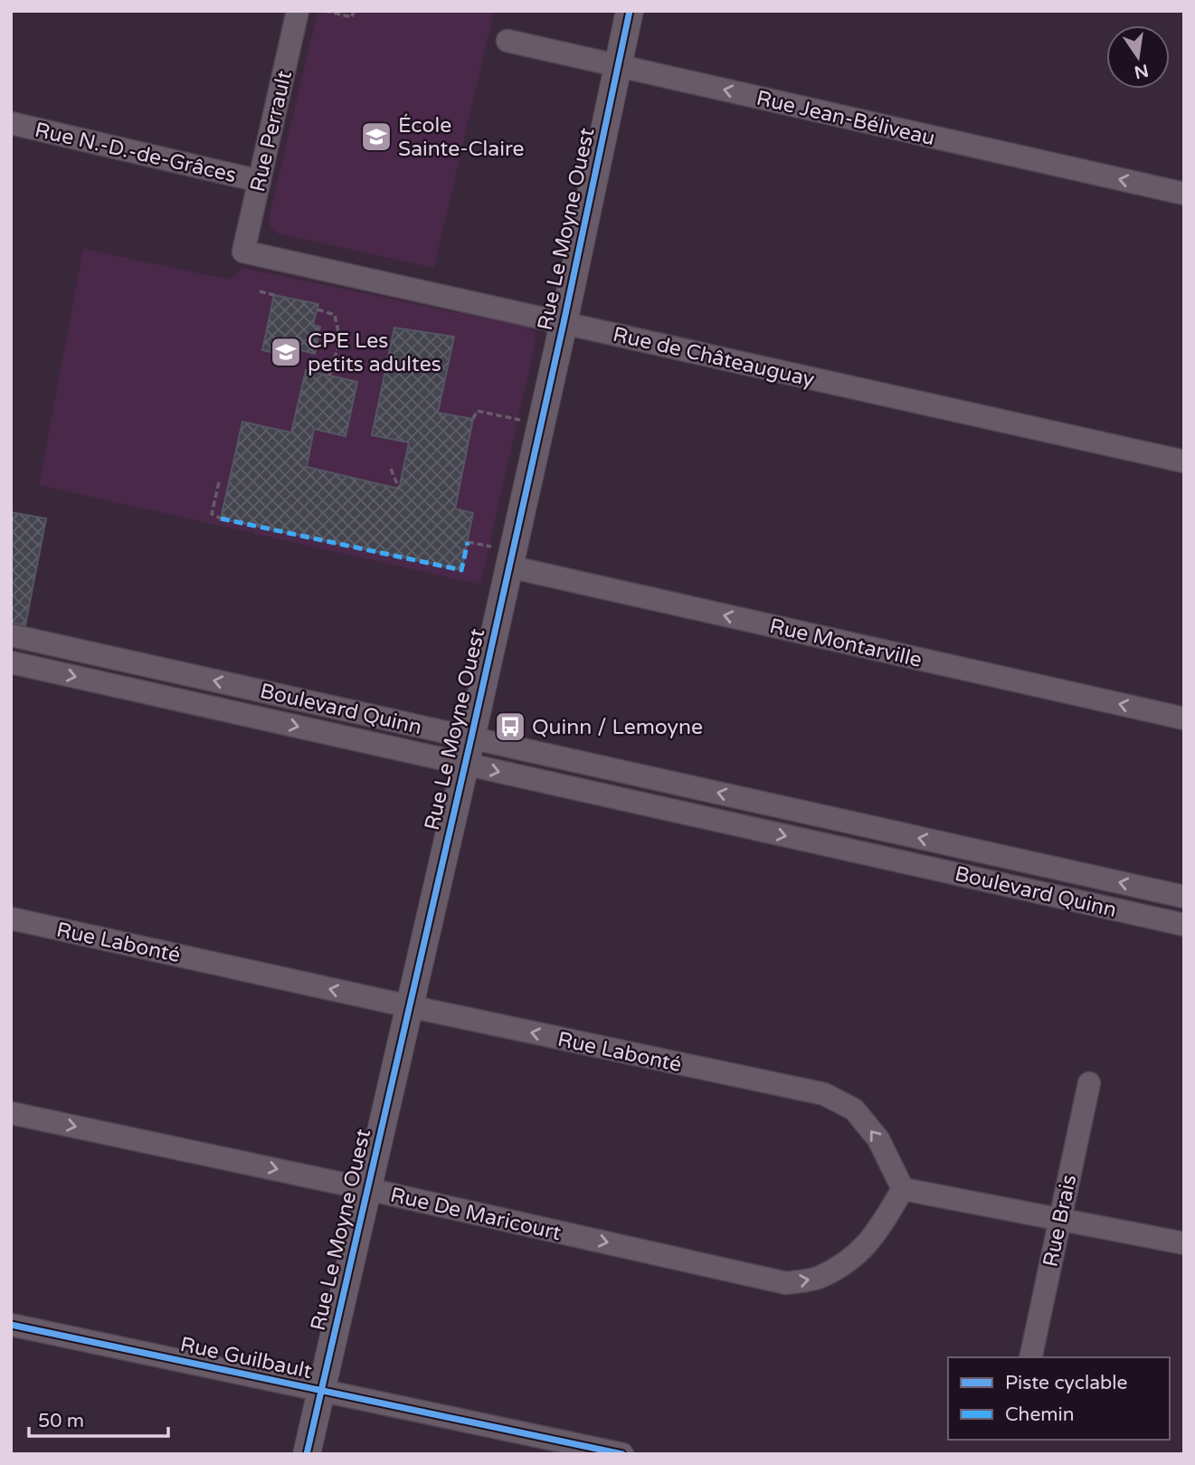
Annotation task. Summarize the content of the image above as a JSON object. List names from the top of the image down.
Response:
{
  "streets": {
    "street": [
      "Rue Jean-Béliveau",
      "Rue Perrault",
      "Rue N.-D.-de-Grâces",
      "Rue Le Moyne Ouest",
      "Rue de Châteauguay",
      "Rue Montarville",
      "Boulevard Quinn",
      "Rue Labonté",
      "Rue De Maricourt",
      "Rue Brais",
      "Rue Guilbault"
    ]
  },
  "crossings": [
    ["Rue Jean-Béliveau", "Rue Le Moyne Ouest"],
    ["Rue Perrault", "Rue N.-D.-de-Grâces"],
    ["Rue Perrault", "Rue de Châteauguay"],
    ["Rue Le Moyne Ouest", "Rue de Châteauguay"],
    ["Rue Le Moyne Ouest", "Rue Montarville"],
    ["Rue Le Moyne Ouest", "Boulevard Quinn"],
    ["Rue Le Moyne Ouest", "Rue Labonté"],
    ["Rue Le Moyne Ouest", "Rue De Maricourt"],
    ["Rue Le Moyne Ouest", "Rue Guilbault"],
    ["Rue Labonté", "Rue De Maricourt"]
  ],
  "one_way": [
    "Rue Jean-Béliveau",
    "Rue Montarville",
    "Rue Labonté",
    "Rue De Maricourt"
  ],
  "places": {
    "school or university": ["École Sainte-Claire", "CPE Les petits adultes"],
    "bus stop": ["Quinn / Lemoyne"]
  },
  "legend": ["Piste cyclable", "Chemin"],
  "scale_bar": "50 m",
  "north": "bottom"
}
